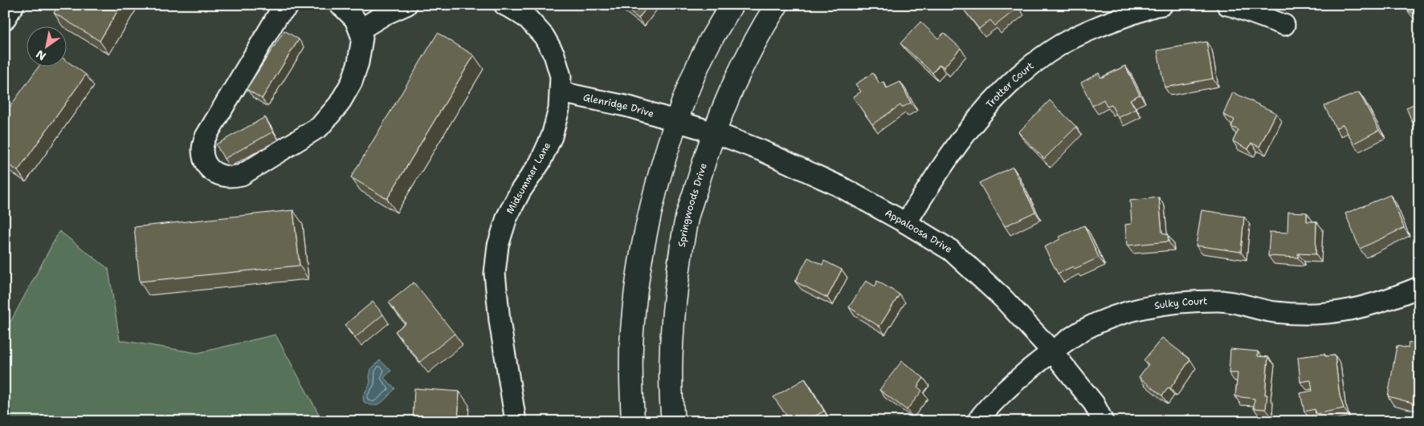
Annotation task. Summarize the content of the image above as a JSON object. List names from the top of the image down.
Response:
{
  "streets": {
    "street": [
      "Trotter Court",
      "Glenridge Drive",
      "Midsummer Lane",
      "Springwoods Drive",
      "Appaloosa Drive",
      "Sulky Court"
    ]
  },
  "crossings": [
    ["Trotter Court", "Appaloosa Drive"],
    ["Glenridge Drive", "Midsummer Lane"],
    ["Glenridge Drive", "Appaloosa Drive"],
    ["Springwoods Drive", "Appaloosa Drive"],
    ["Appaloosa Drive", "Sulky Court"]
  ],
  "north": "bottom left"
}
